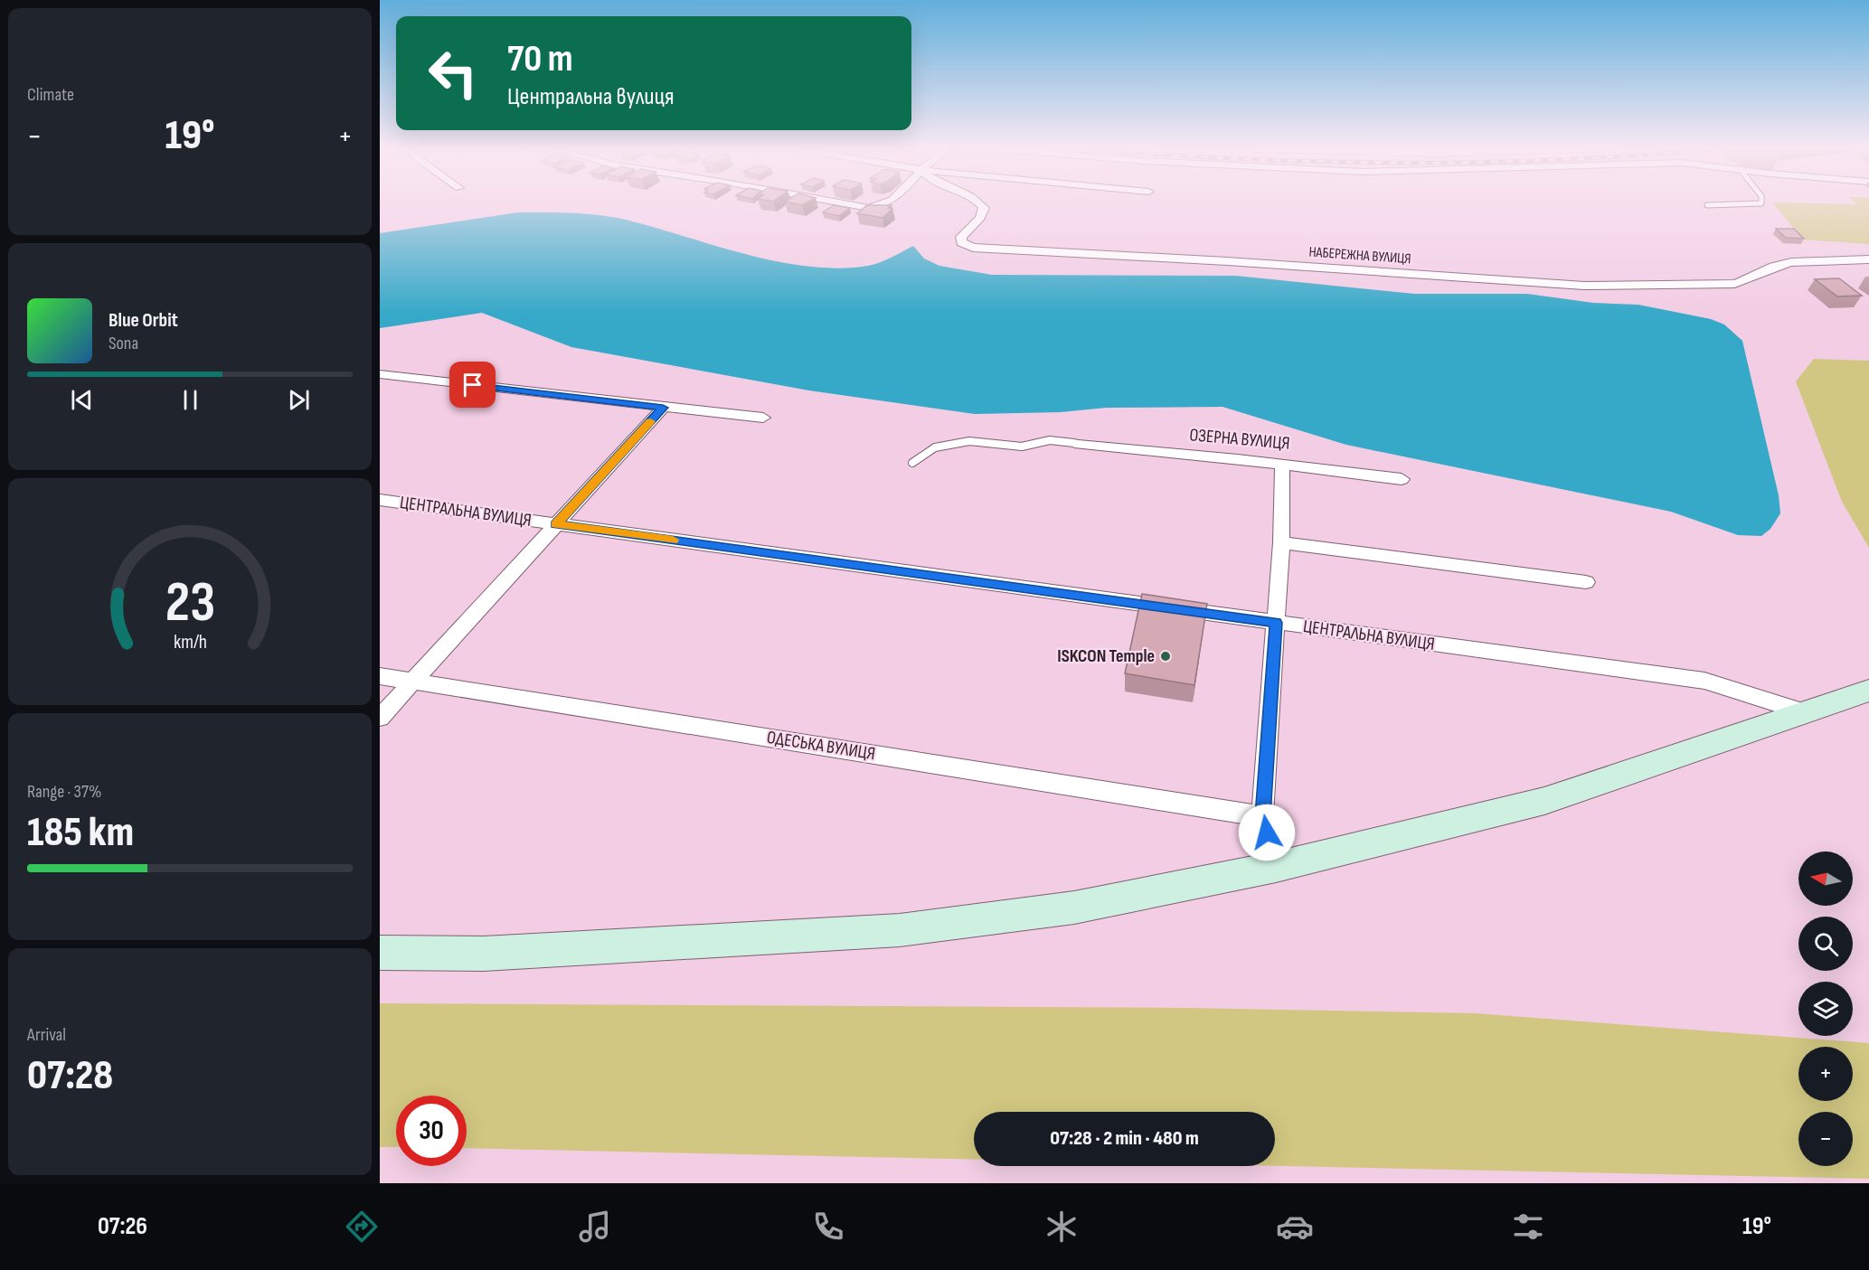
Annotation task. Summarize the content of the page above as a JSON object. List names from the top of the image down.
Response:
{
  "streets": {
    "street": [
      "НАБЕРЕЖНА ВУЛИЦЯ",
      "ОЗЕРНА ВУЛИЦЯ",
      "ЦЕНТРАЛЬНА ВУЛИЦЯ",
      "ОДЕСЬКА ВУЛИЦЯ"
    ]
  },
  "places": ["ISKCON Temple"],
  "north": "left",
  "page": {
    "tile": [
      "Climate",
      ["Range · 37%", "185 km"],
      ["Arrival", "07:28"]
    ],
    "turn": ["70 m", "Центральна вулиця"],
    "heat": ["−", "19°", "+"],
    "song": ["Blue Orbit", "Sona"],
    "map_buttons": ["+", "−"],
    "limit": "30",
    "trip": "07:28 · 2 min · 480 m",
    "tabs": ["07:26", "19°"],
    "gauge": ["23", "km/h"]
  }
}
